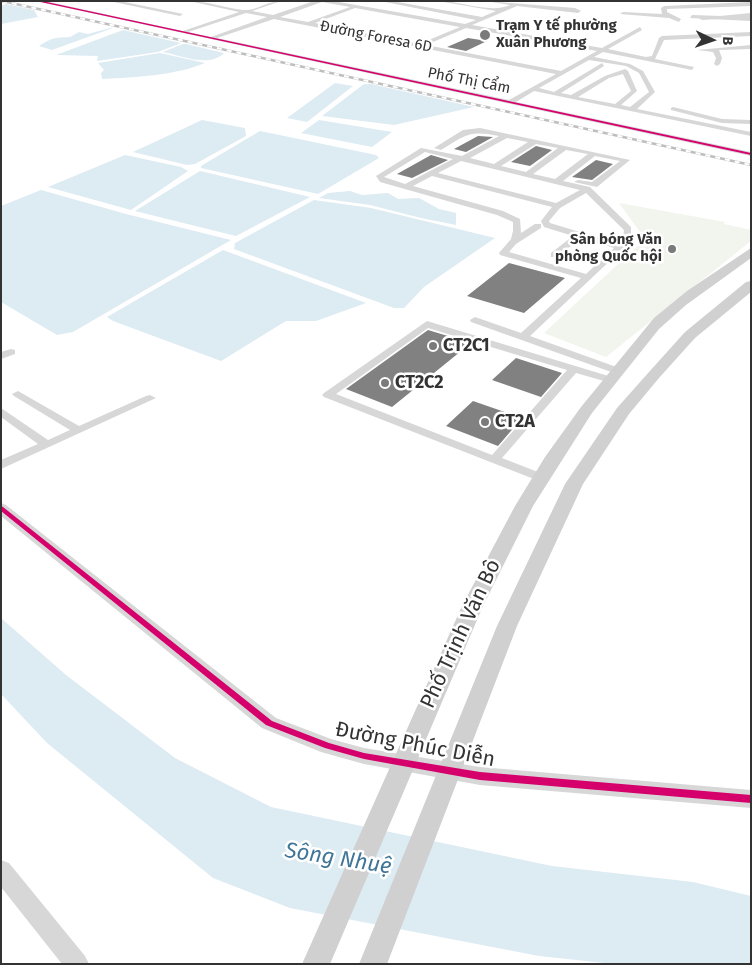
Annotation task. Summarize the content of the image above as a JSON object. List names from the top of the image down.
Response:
{
  "streets": {
    "main road": ["Phố Trịnh Văn Bô"],
    "street": ["Đường Foresa 6D", "Phố Thị Cẩm", "Đường Phúc Diễn"]
  },
  "crossings": [
    ["Phố Trịnh Văn Bô", "Đường Phúc Diễn"]
  ],
  "water": ["Sông Nhuệ"],
  "places": [
    "Trạm Y tế phường Xuân Phương",
    "Sân bóng Văn phòng Quốc hội",
    "CT2C1",
    "CT2C2",
    "CT2A"
  ],
  "north": "right"
}
